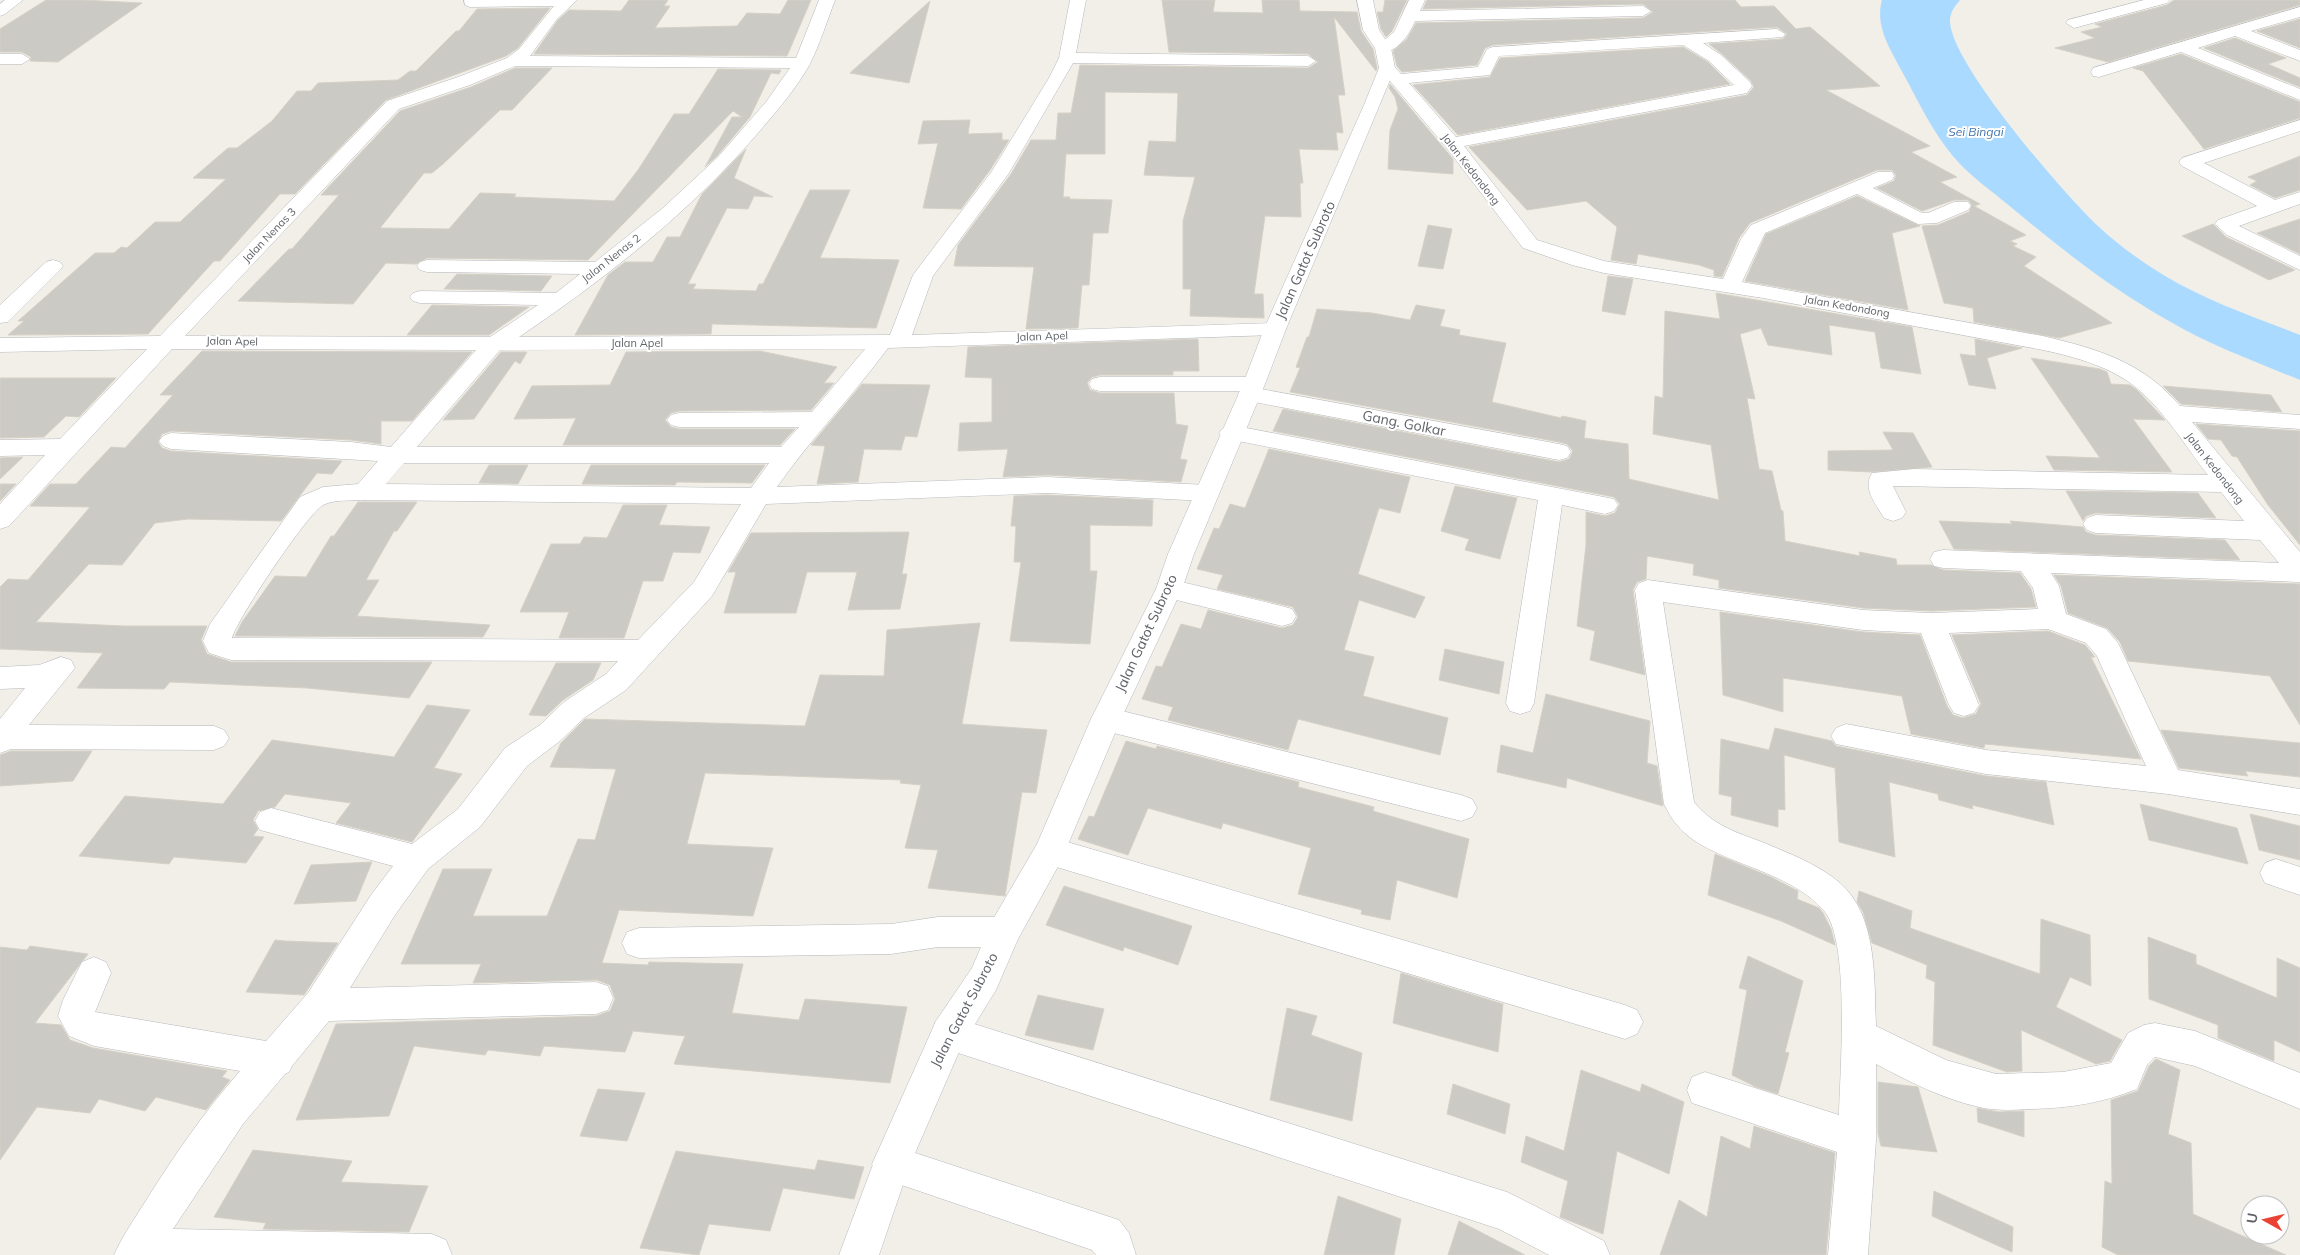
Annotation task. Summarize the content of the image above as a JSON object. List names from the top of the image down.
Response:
{
  "streets": {
    "street": [
      "Jalan Kedondong",
      "Jalan Nenas 3",
      "Jalan Nenas 2",
      "Jalan Gatot Subroto",
      "Jalan Apel",
      "Gang. Golkar"
    ]
  },
  "crossings": [
    ["Jalan Kedondong", "Jalan Gatot Subroto"],
    ["Jalan Nenas 3", "Jalan Apel"],
    ["Jalan Nenas 2", "Jalan Apel"],
    ["Jalan Gatot Subroto", "Jalan Apel"],
    ["Jalan Gatot Subroto", "Gang. Golkar"]
  ],
  "water": ["Sei Bingai"],
  "north": "left"
}
